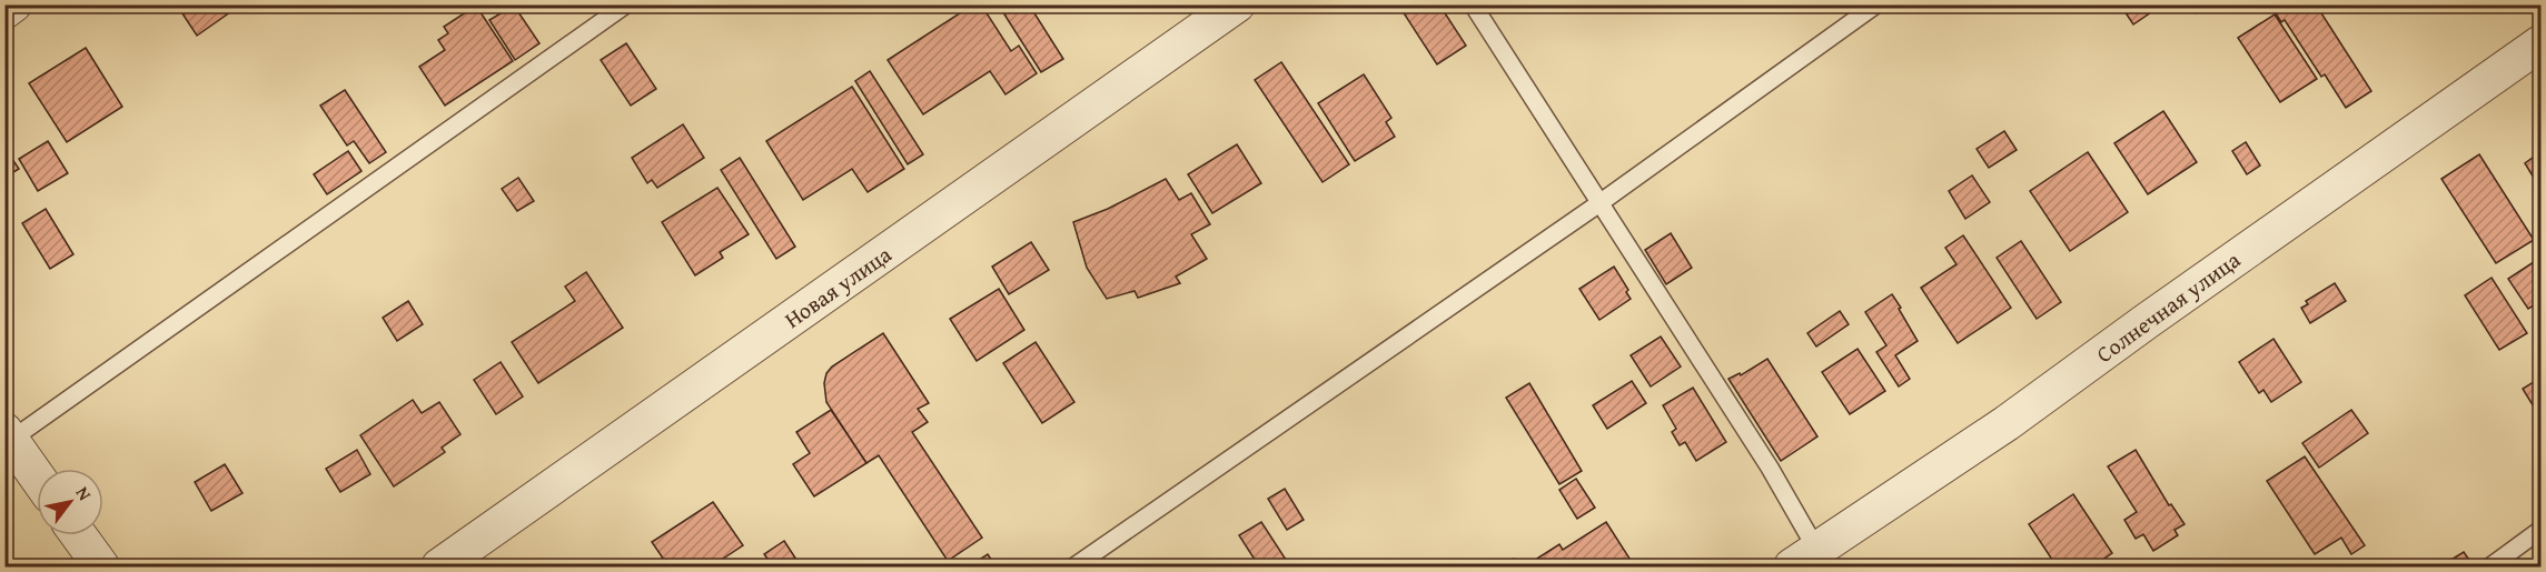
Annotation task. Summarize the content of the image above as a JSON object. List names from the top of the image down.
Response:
{
  "streets": {
    "street": ["Новая улица", "Солнечная улица"]
  },
  "north": "top right"
}
